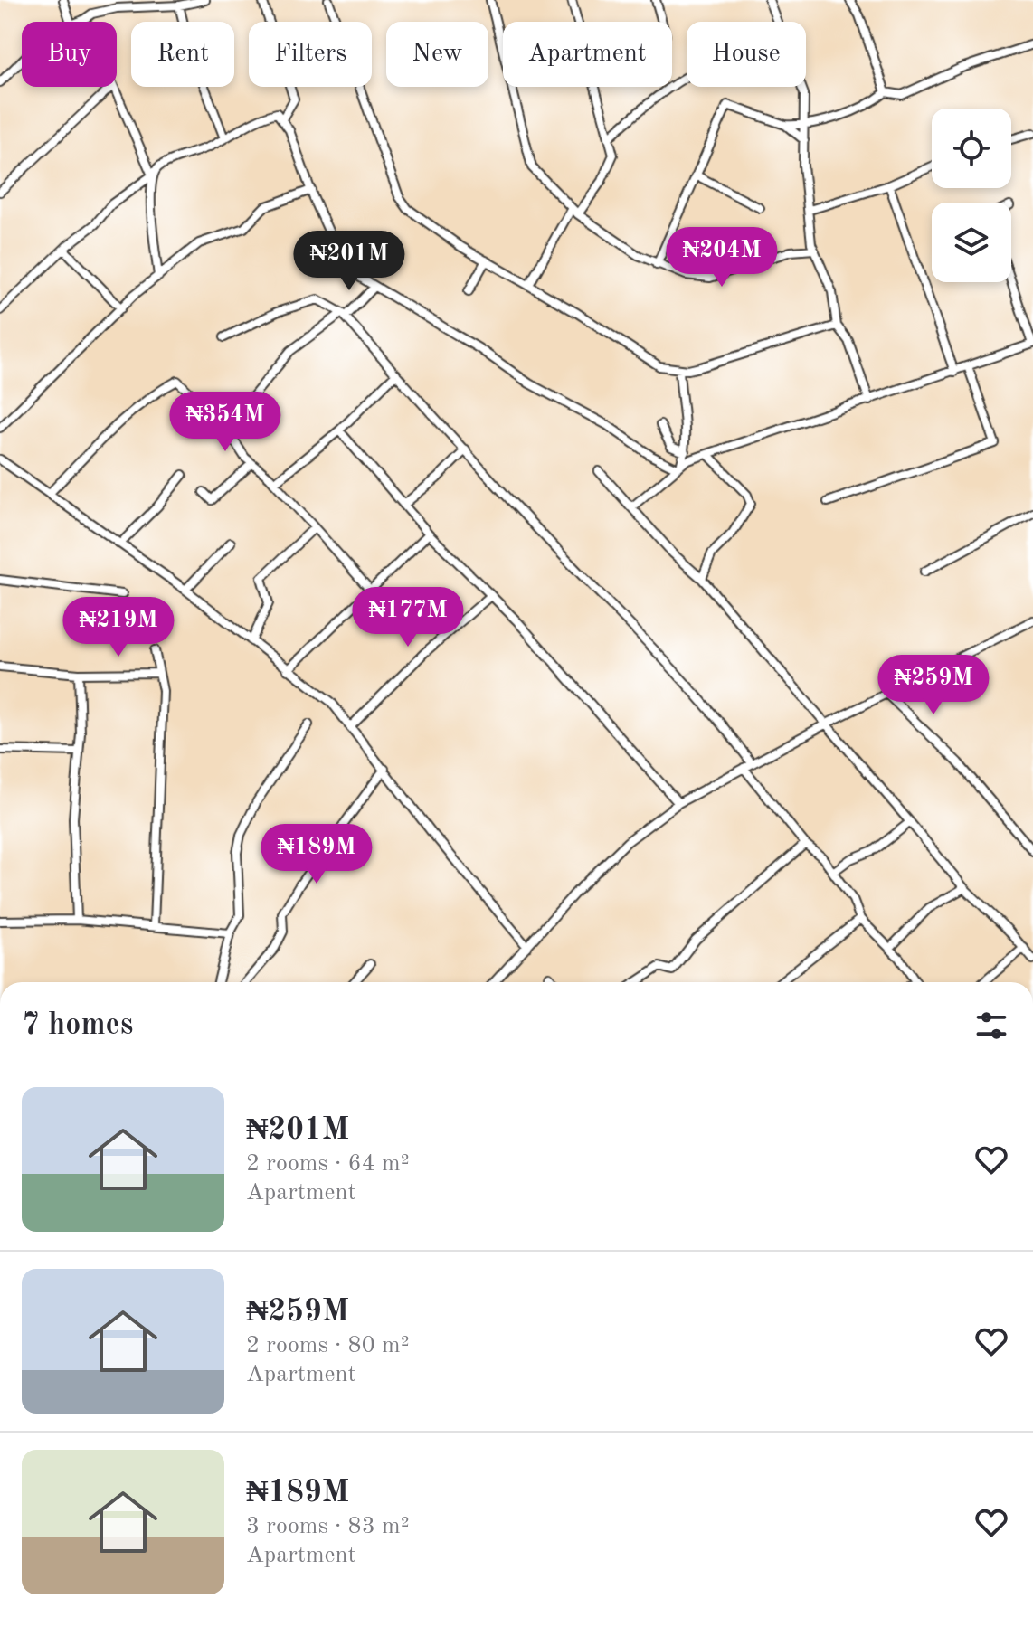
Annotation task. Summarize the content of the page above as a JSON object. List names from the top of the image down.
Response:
{
  "page": {
    "chip": [
      "Buy",
      "Rent",
      "Filters",
      "New",
      "Apartment",
      "House"
    ],
    "price": [
      "₦204M",
      "₦201M",
      "₦354M",
      "₦177M",
      "₦219M",
      "₦259M",
      "₦189M"
    ],
    "heading": "7 homes",
    "list": [
      {
        "name": "₦201M",
        "note": "2 rooms · 64 m² · Apartment"
      },
      {
        "name": "₦259M",
        "note": "2 rooms · 80 m² · Apartment"
      },
      {
        "name": "₦189M",
        "note": "3 rooms · 83 m² · Apartment"
      }
    ]
  }
}
